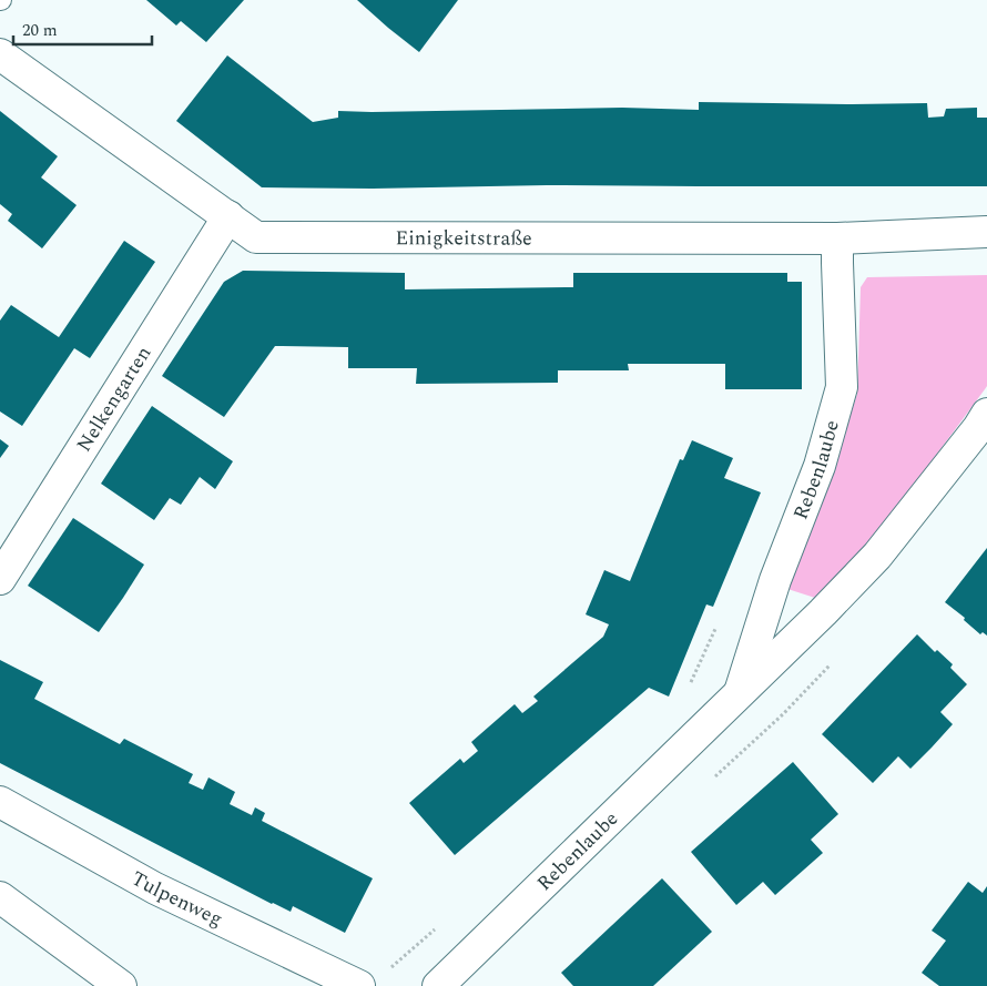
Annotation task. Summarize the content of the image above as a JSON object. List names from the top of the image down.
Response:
{
  "streets": {
    "street": [
      "Einigkeitstraße",
      "Nelkengarten",
      "Rebenlaube",
      "Tulpenweg"
    ]
  },
  "crossings": [
    ["Einigkeitstraße", "Nelkengarten"],
    ["Einigkeitstraße", "Rebenlaube"]
  ],
  "scale_bar": "20 m"
}
